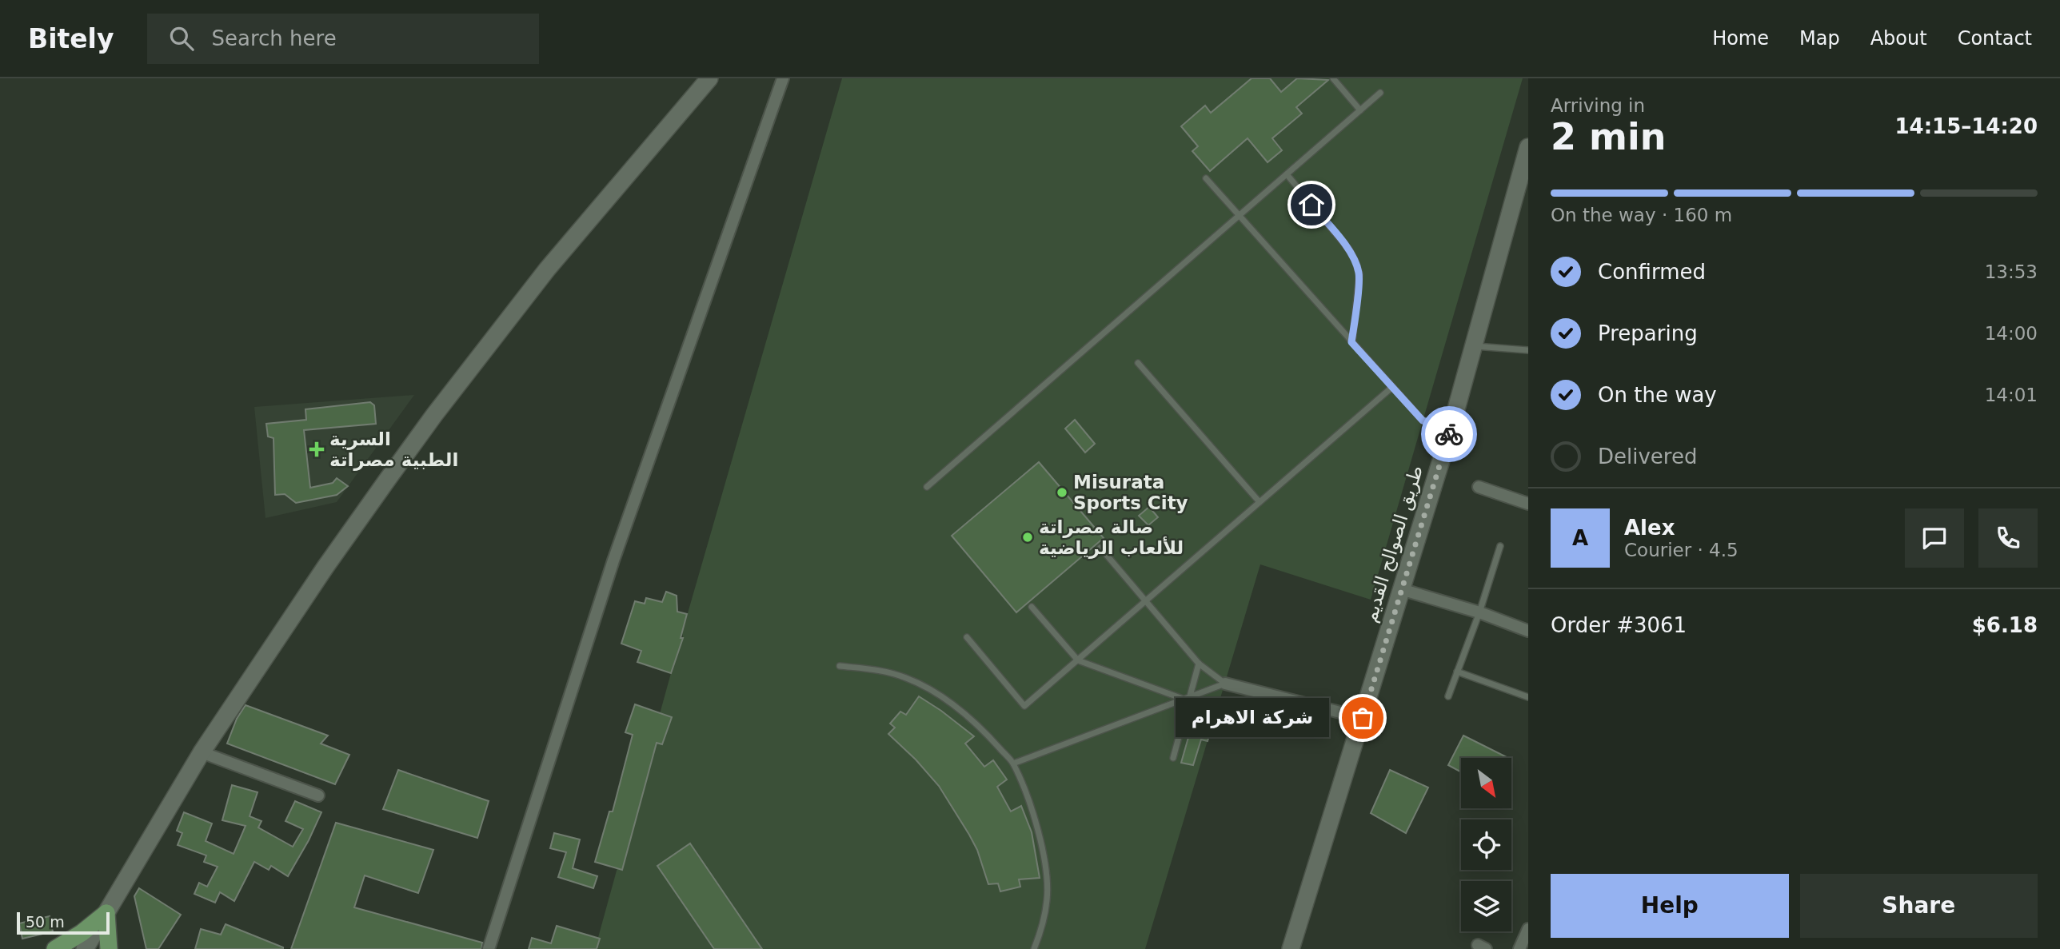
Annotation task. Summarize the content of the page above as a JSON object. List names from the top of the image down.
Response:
{
  "streets": {
    "street": ["طريق الصوالح القديم"]
  },
  "places": {
    "health": ["السرية الطبية مصراتة"],
    "other": ["Misurata Sports City", "صالة مصراتة للألعاب الرياضية", "شركة الاهرام"]
  },
  "scale_bar": "50 m",
  "north": "bottom right",
  "page": {
    "header": "Bitely",
    "search": "Search here",
    "nav": [
      "Home",
      "Map",
      "About",
      "Contact"
    ],
    "heading": ["2 min", "Arriving in", "14:15–14:20"],
    "panel": [
      "Alex",
      "Courier · 4.5",
      "Order #3061",
      "$6.18"
    ],
    "bar": "On the way · 160 m",
    "list": [
      ["Confirmed", "13:53"],
      ["Preparing", "14:00"],
      ["On the way", "14:01"],
      "Delivered"
    ],
    "round": "A",
    "bubble": "شركة الاهرام",
    "buttons": ["Help", "Share"],
    "scale": "50 m"
  }
}
